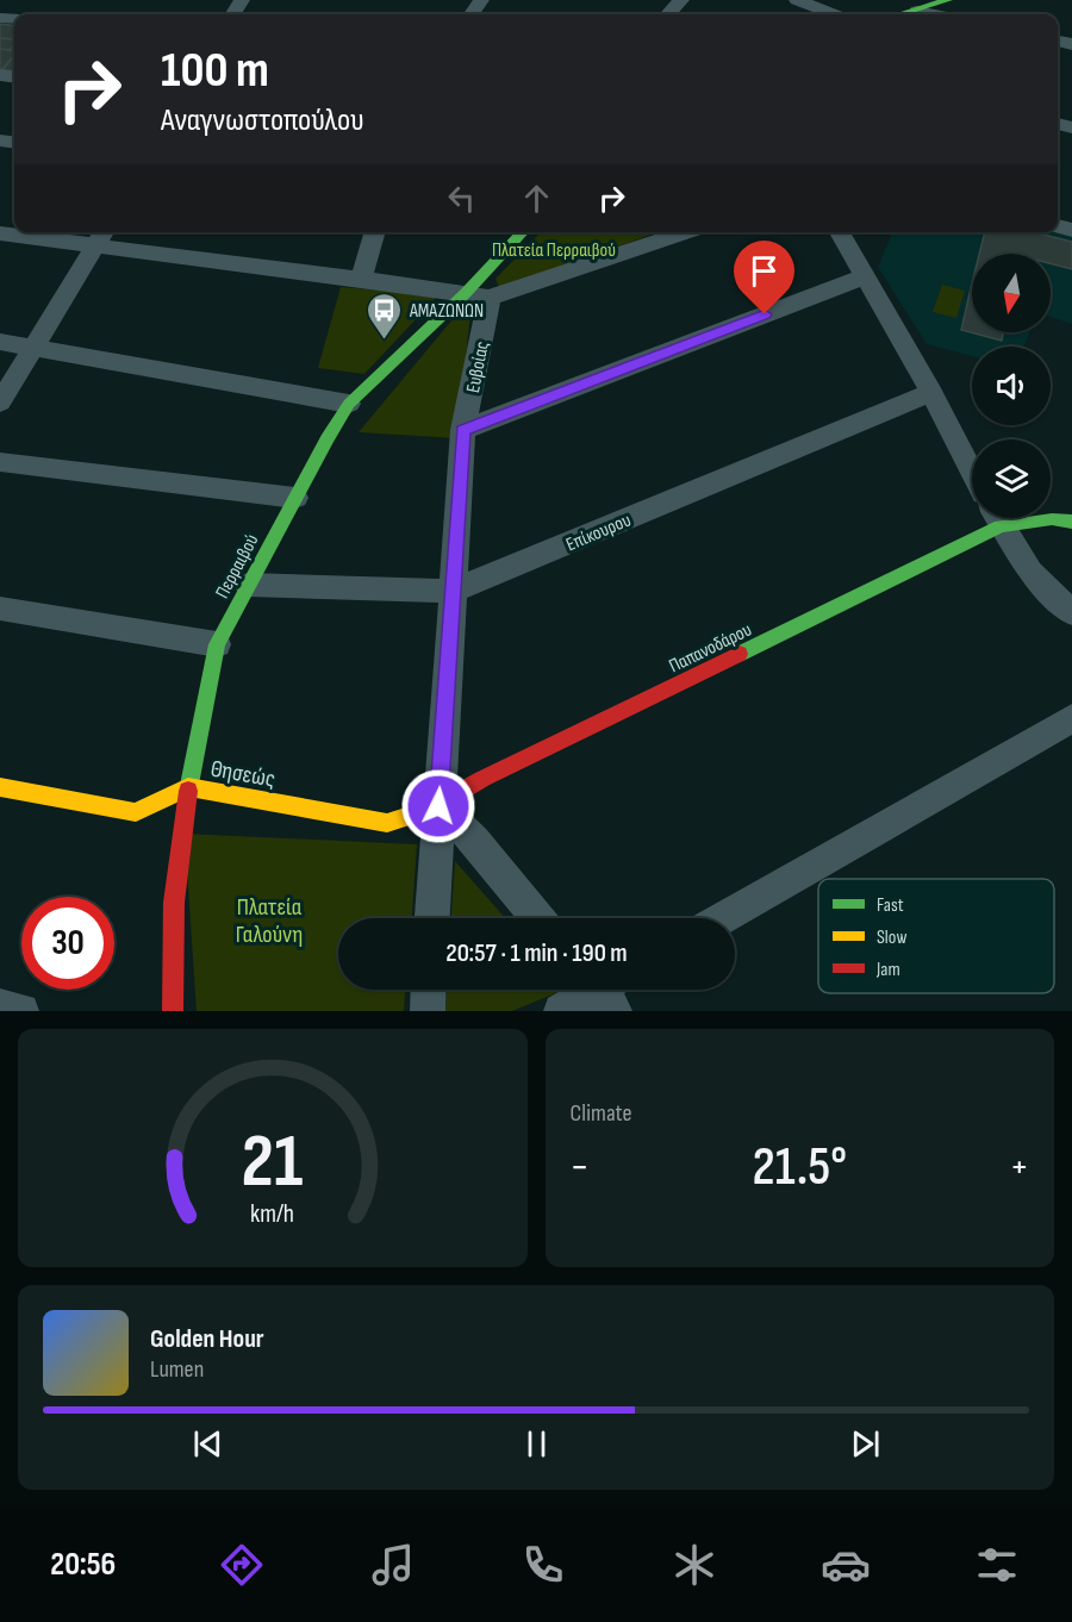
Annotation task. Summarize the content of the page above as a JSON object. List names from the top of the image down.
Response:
{
  "streets": {
    "street": [
      "Ευβοίας",
      "Επίκουρου",
      "Περραιβού",
      "Παπανοδάρου",
      "Θησεώς"
    ]
  },
  "crossings": [
    ["Ευβοίας", "Επίκουρου"],
    ["Ευβοίας", "Περραιβού"],
    ["Ευβοίας", "Παπανοδάρου"],
    ["Ευβοίας", "Θησεώς"],
    ["Επίκουρου", "Περραιβού"],
    ["Περραιβού", "Θησεώς"],
    ["Παπανοδάρου", "Θησεώς"]
  ],
  "parks": ["Πλατεία Περραιβού", "Πλατεία Γαλούνη"],
  "places": {
    "bus stop": ["ΑΜΑΖΩΝΩΝ"]
  },
  "legend": ["Fast", "Slow", "Jam"],
  "north": "bottom",
  "page": {
    "turn": ["100 m", "Αναγνωστοπούλου"],
    "limit": "30",
    "trip": "20:57 · 1 min · 190 m",
    "tile": "Climate",
    "heat": ["−", "21.5°", "+"],
    "song": ["Golden Hour", "Lumen"],
    "tabs": "20:56",
    "gauge": ["21", "km/h"]
  }
}
